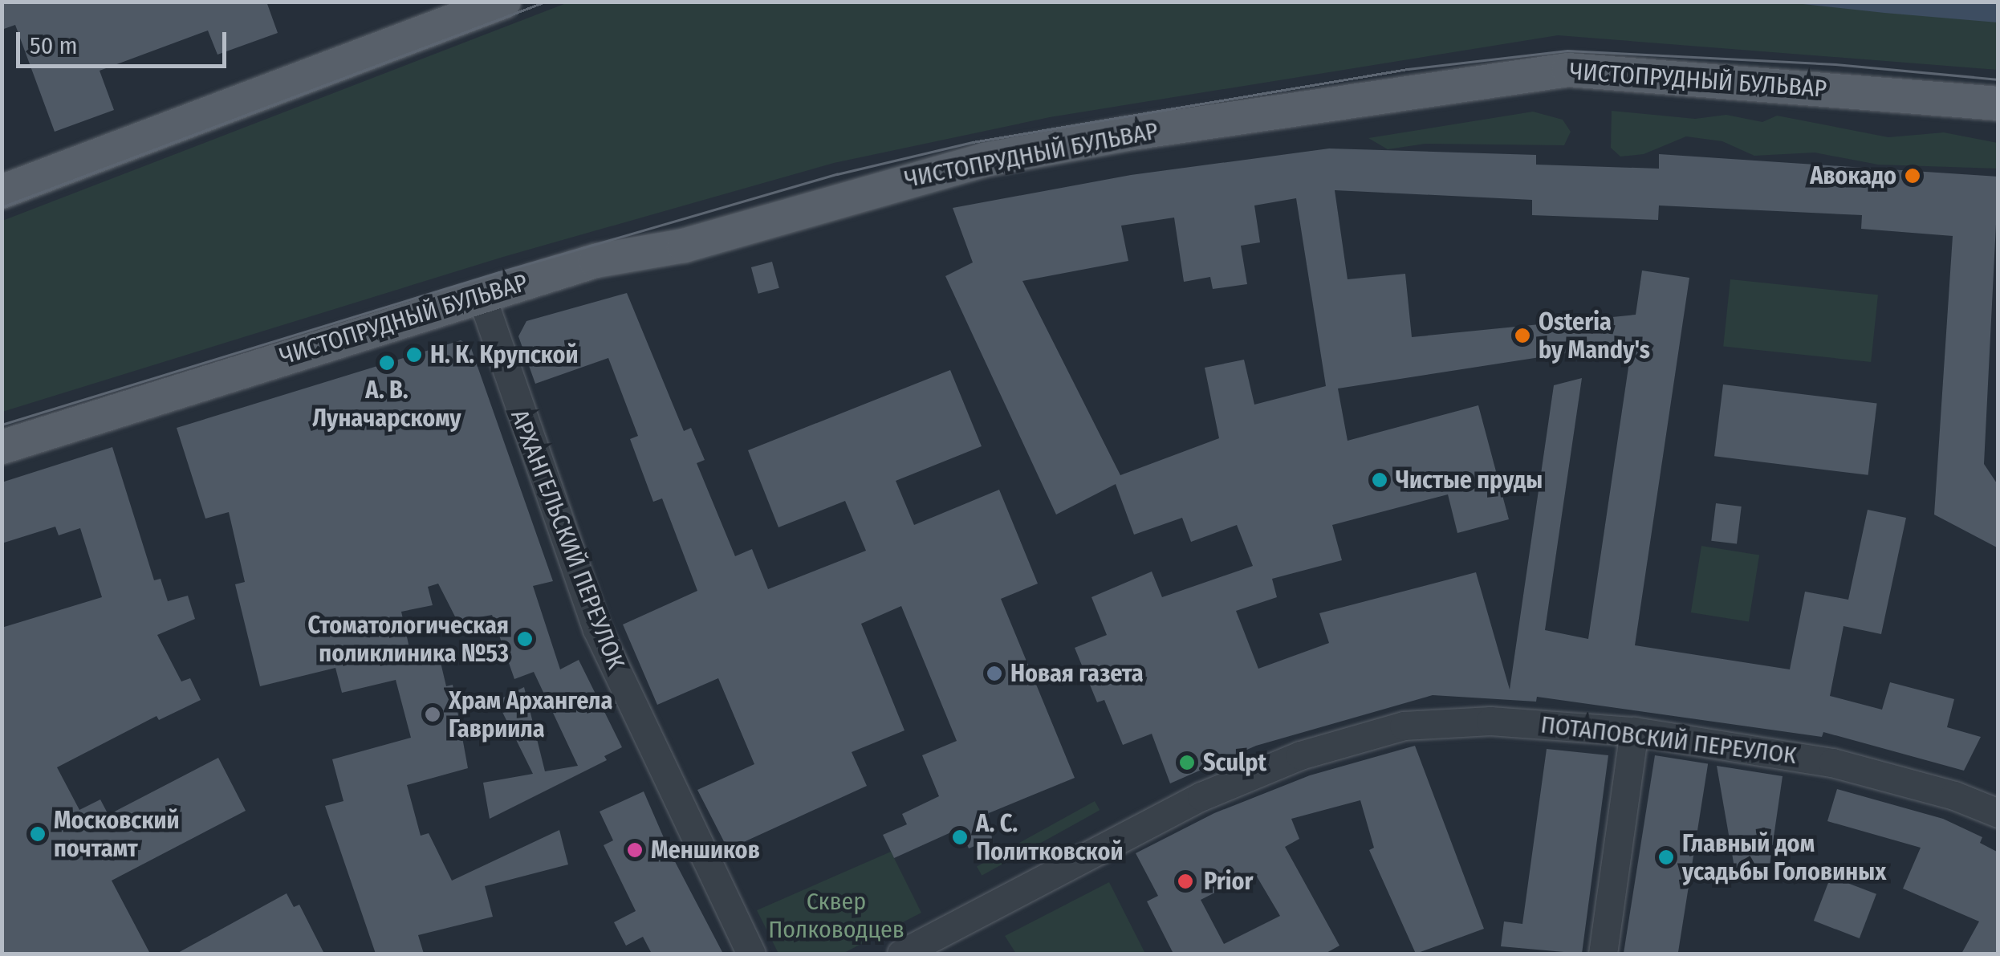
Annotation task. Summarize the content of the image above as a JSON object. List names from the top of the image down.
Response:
{
  "streets": {
    "main road": ["ЧИСТОПРУДНЫЙ БУЛЬВАР"],
    "street": ["АРХАНГЕЛЬСКИЙ ПЕРЕУЛОК", "ПОТАПОВСКИЙ ПЕРЕУЛОК"]
  },
  "crossings": [
    ["ЧИСТОПРУДНЫЙ БУЛЬВАР", "АРХАНГЕЛЬСКИЙ ПЕРЕУЛОК"]
  ],
  "parks": ["Сквер Полководцев"],
  "places": [
    "Авокадо",
    "Osteria by Mandy's",
    "Н. К. Крупской",
    "А. В. Луначарскому",
    "Чистые пруды",
    "Стоматологическая поликлиника №53",
    "Новая газета",
    "Храм Архангела Гавриила",
    "Sculpt",
    "Московский почтамт",
    "А. С. Политковской",
    "Меншиков",
    "Главный дом усадьбы Головиных",
    "Prior"
  ],
  "scale_bar": "50 m"
}
